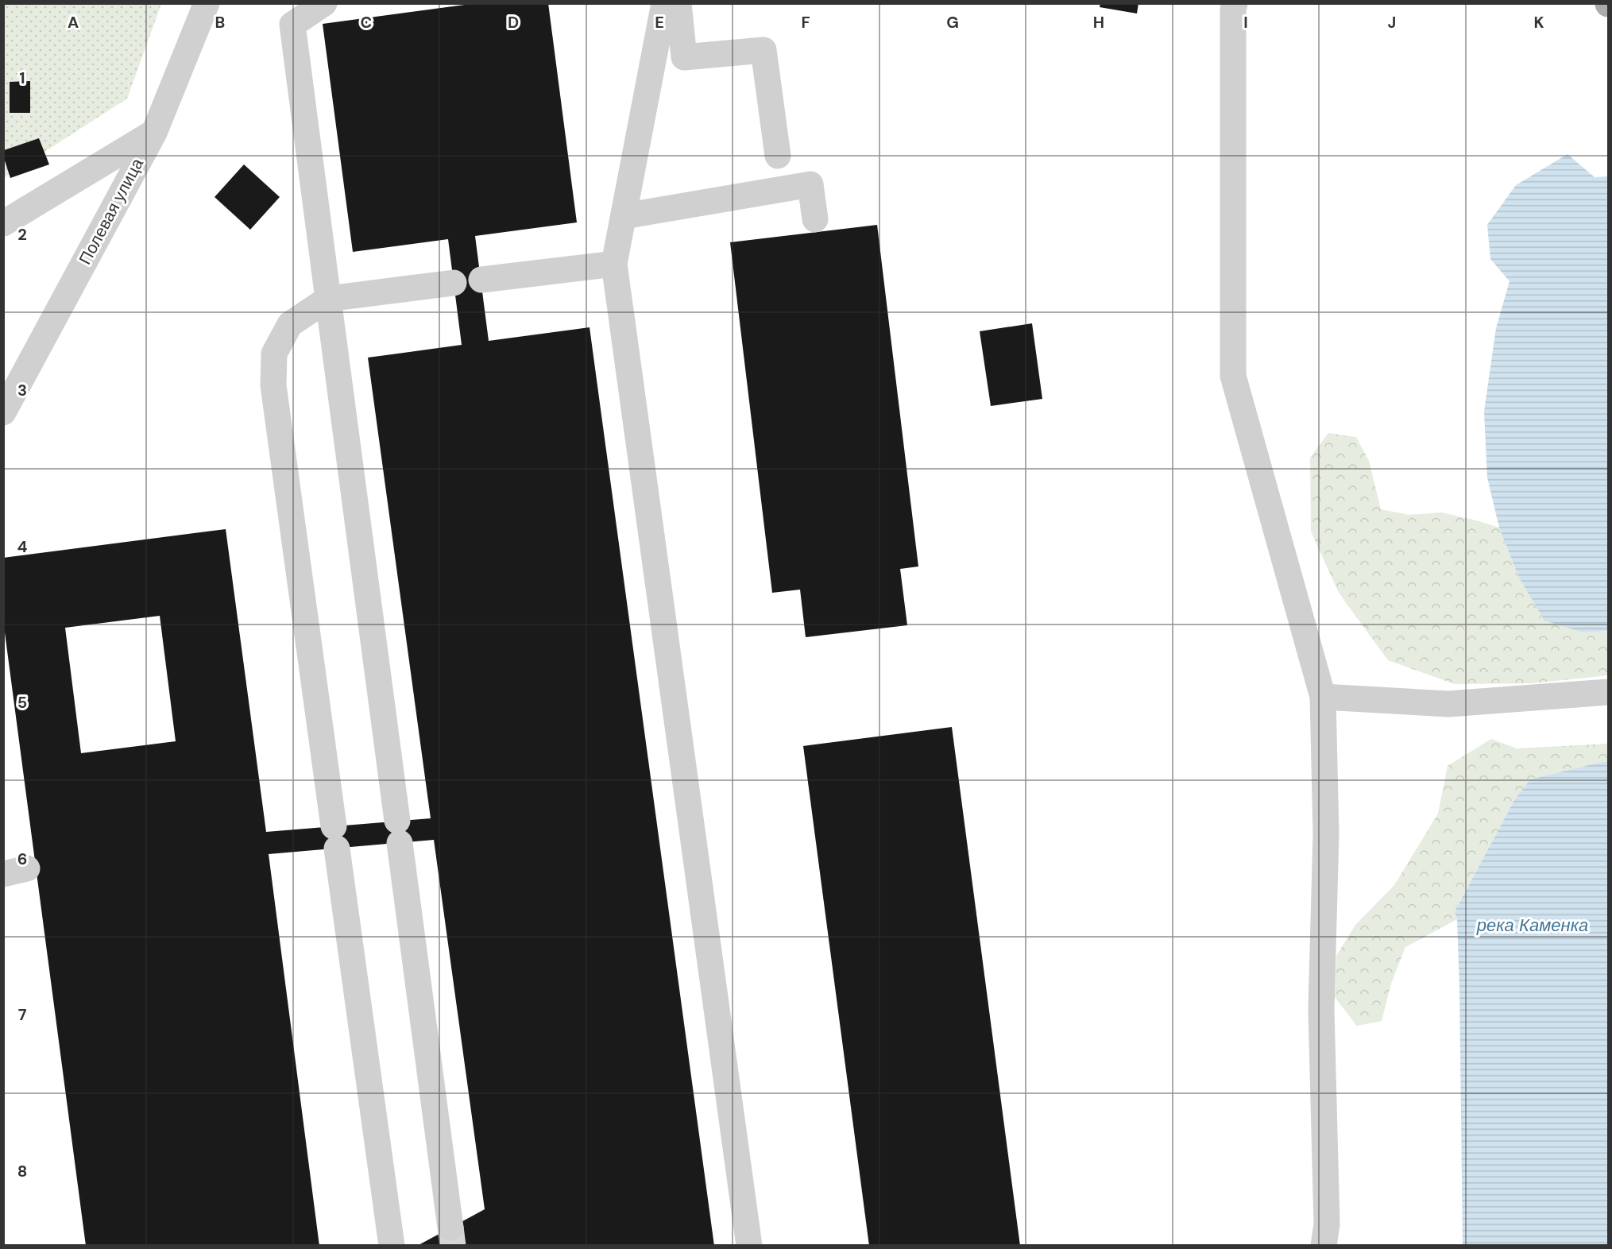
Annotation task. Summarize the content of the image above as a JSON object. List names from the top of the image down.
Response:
{
  "streets": {
    "street": ["Полевая улица"]
  },
  "water": ["река Каменка"],
  "grid": {
    "columns": [
      "A",
      "B",
      "C",
      "D",
      "E",
      "F",
      "G",
      "H",
      "I",
      "J",
      "K"
    ],
    "rows": [
      "1",
      "2",
      "3",
      "4",
      "5",
      "6",
      "7",
      "8"
    ]
  }
}
